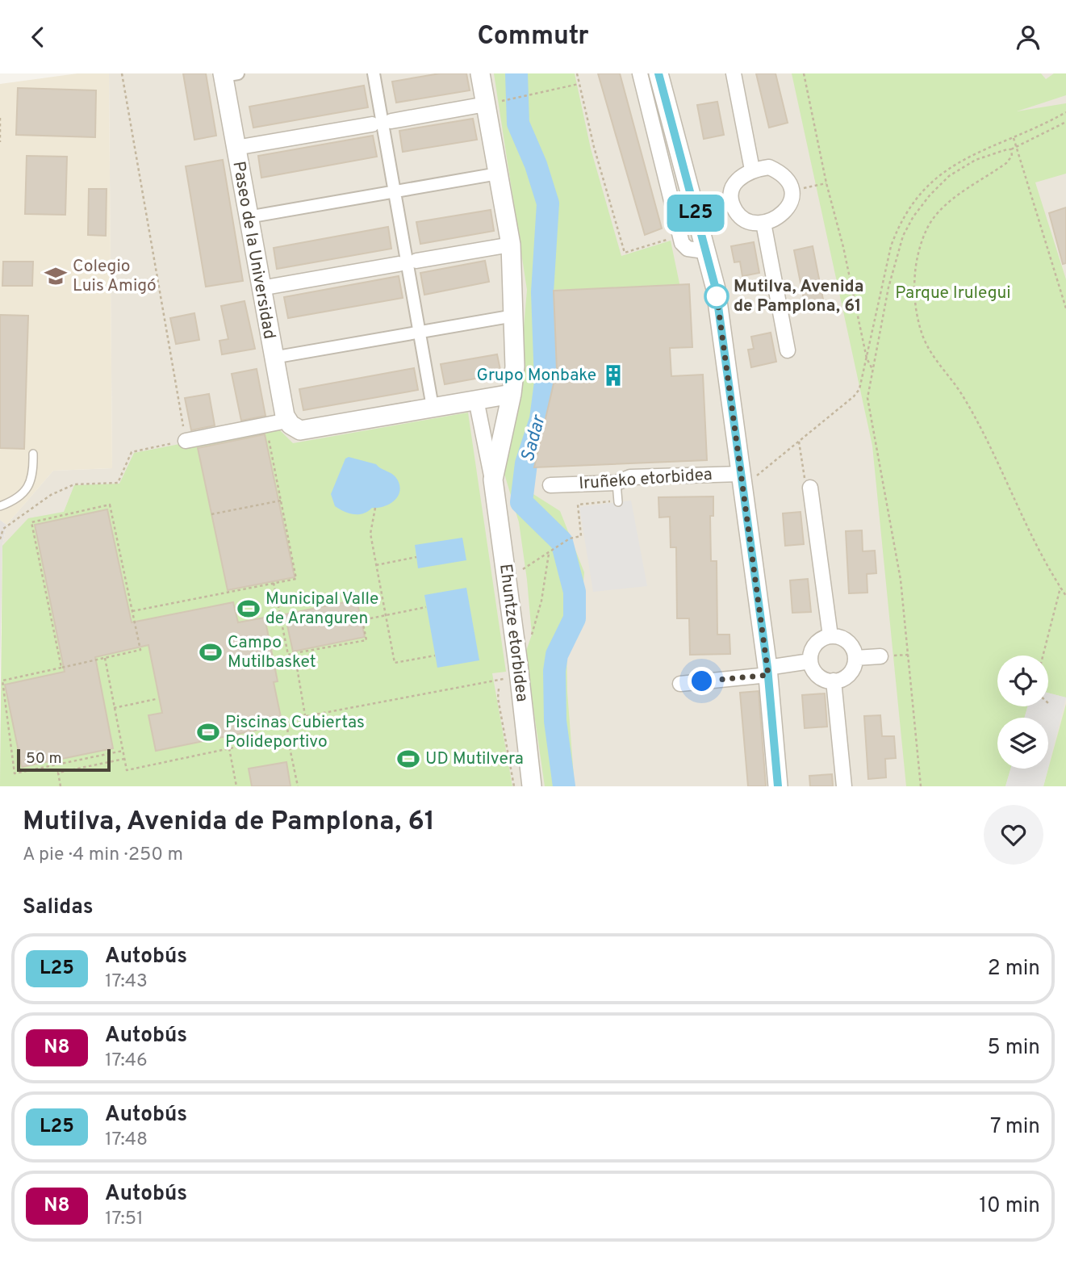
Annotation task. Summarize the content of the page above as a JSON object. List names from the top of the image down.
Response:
{
  "streets": {
    "street": ["Paseo de la Universidad", "Iruñeko etorbidea", "Ehuntze etorbidea"]
  },
  "water": ["Sadar"],
  "parks": ["Parque Irulegui"],
  "places": {
    "school or university": ["Colegio Luis Amigó"],
    "other": ["Mutilva, Avenida de Pamplona, 61"],
    "building": ["Grupo Monbake"],
    "sports": [
      "Municipal Valle de Aranguren",
      "Campo Mutilbasket",
      "Piscinas Cubiertas Polideportivo",
      "UD Mutilvera"
    ]
  },
  "lines": ["bus line L25"],
  "scale_bar": "50 m",
  "page": {
    "header": "Commutr",
    "on_map": "L25",
    "scale": "50 m",
    "heading": [
      ["Mutilva, Avenida de Pamplona, 61", "A pie · 4 min · 250 m"],
      "Salidas"
    ],
    "list": [
      {
        "mark": "L25",
        "name": "Autobús",
        "note": "17:43",
        "value": "2 min"
      },
      {
        "mark": "N8",
        "name": "Autobús",
        "note": "17:46",
        "value": "5 min"
      },
      {
        "mark": "L25",
        "name": "Autobús",
        "note": "17:48",
        "value": "7 min"
      },
      {
        "mark": "N8",
        "name": "Autobús",
        "note": "17:51",
        "value": "10 min"
      }
    ]
  }
}
